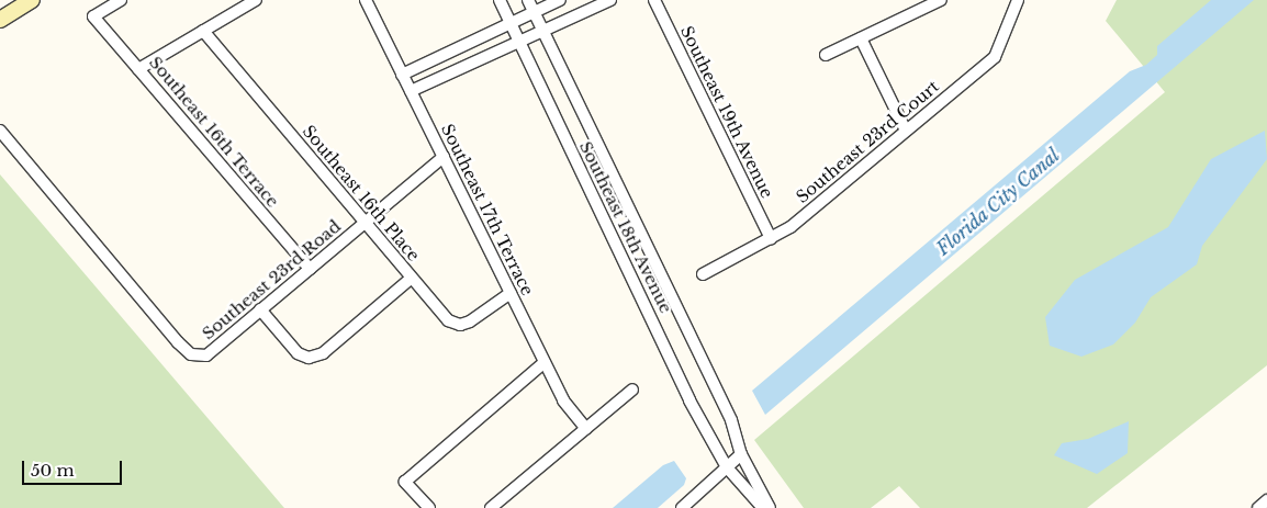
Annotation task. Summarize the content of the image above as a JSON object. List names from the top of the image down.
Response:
{
  "streets": {
    "street": [
      "Southeast 19th Avenue",
      "Southeast 16th Terrace",
      "Southeast 23rd Court",
      "Southeast 16th Place",
      "Southeast 17th Terrace",
      "Southeast 18th Avenue",
      "Southeast 23rd Road"
    ]
  },
  "crossings": [
    ["Southeast 19th Avenue", "Southeast 23rd Court"],
    ["Southeast 16th Terrace", "Southeast 23rd Road"],
    ["Southeast 16th Place", "Southeast 17th Terrace"],
    ["Southeast 16th Place", "Southeast 23rd Road"],
    ["Southeast 17th Terrace", "Southeast 23rd Road"]
  ],
  "water": ["Florida City Canal"],
  "scale_bar": "50 m"
}
